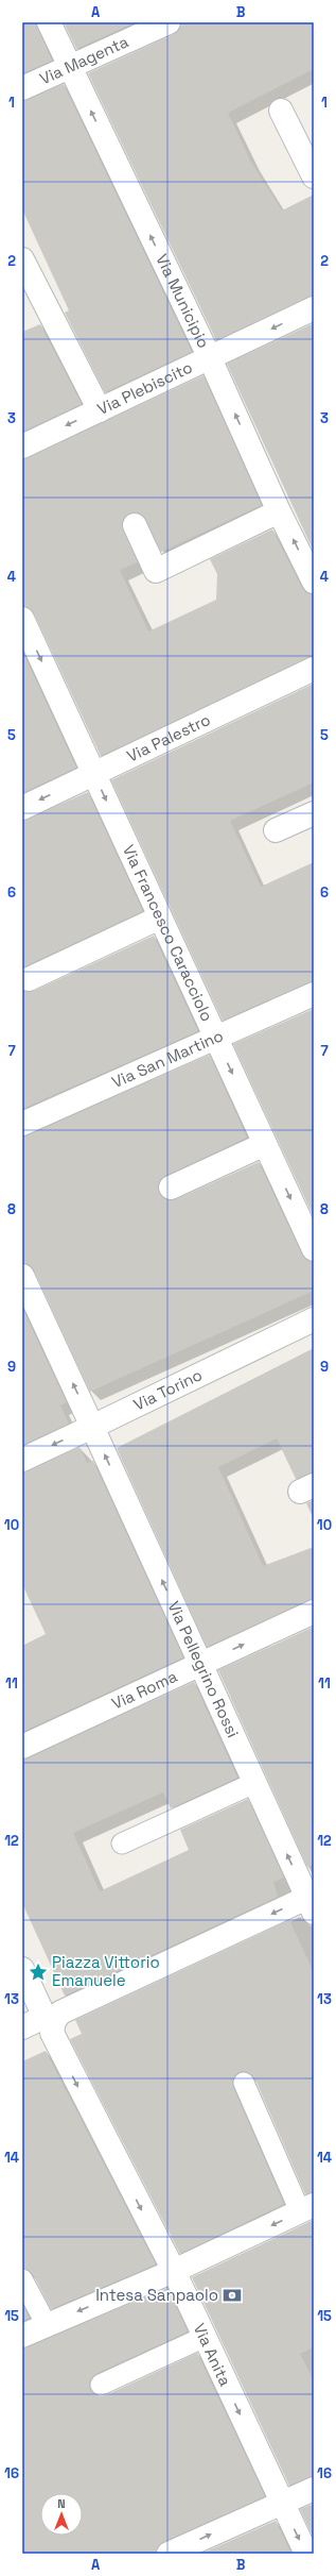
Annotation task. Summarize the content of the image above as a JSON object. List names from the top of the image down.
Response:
{
  "streets": {
    "street": [
      "Via Magenta",
      "Via Municipio",
      "Via Plebiscito",
      "Via Palestro",
      "Via Francesco Caracciolo",
      "Via San Martino",
      "Via Torino",
      "Via Pellegrino Rossi",
      "Via Roma",
      "Via Anita"
    ]
  },
  "crossings": [
    ["Via Magenta", "Via Municipio"],
    ["Via Municipio", "Via Plebiscito"],
    ["Via Palestro", "Via Francesco Caracciolo"],
    ["Via Francesco Caracciolo", "Via San Martino"],
    ["Via Torino", "Via Pellegrino Rossi"],
    ["Via Pellegrino Rossi", "Via Roma"]
  ],
  "one_way": [
    "Via Plebiscito",
    "Via Francesco Caracciolo",
    "Via Pellegrino Rossi",
    "Via Roma",
    "Via Anita"
  ],
  "places": {
    "place": ["Piazza Vittorio Emanuele"],
    "bank": ["Intesa Sanpaolo"]
  },
  "north": "top",
  "grid": {
    "columns": ["A", "B"],
    "rows": [
      "1",
      "2",
      "3",
      "4",
      "5",
      "6",
      "7",
      "8",
      "9",
      "10",
      "11",
      "12",
      "13",
      "14",
      "15",
      "16"
    ]
  }
}
